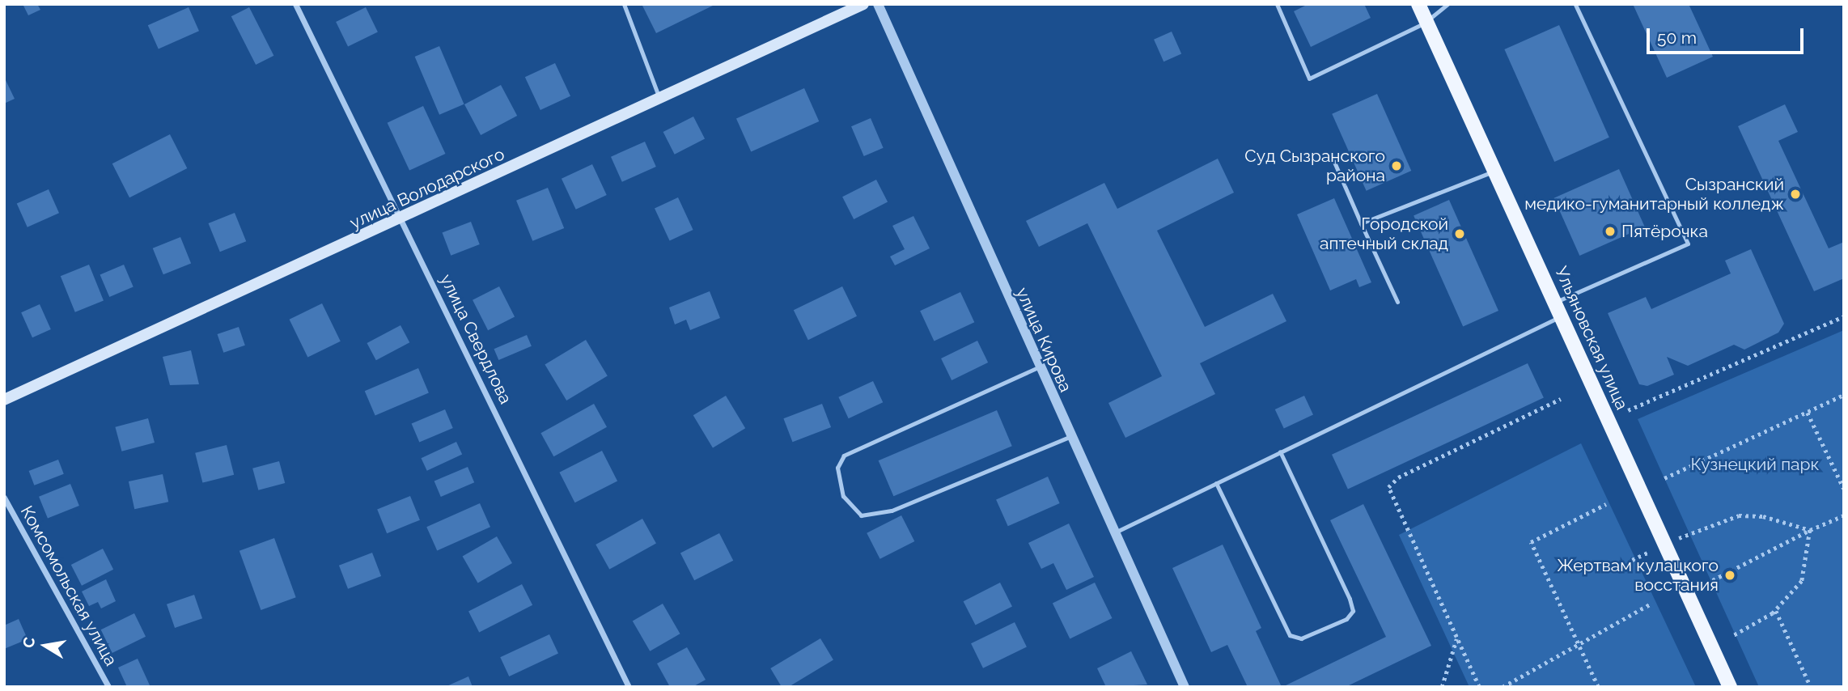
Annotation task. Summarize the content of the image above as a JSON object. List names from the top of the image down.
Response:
{
  "streets": {
    "main road": ["улица Володарского", "Ульяновская улица"],
    "street": ["улица Свердлова", "улица Кирова", "Комсомольская улица"]
  },
  "crossings": [
    ["улица Володарского", "улица Свердлова"]
  ],
  "parks": ["Кузнецкий парк"],
  "places": [
    "Суд Сызранского района",
    "Сызранский медико-гуманитарный колледж",
    "Пятёрочка",
    "Городской аптечный склад",
    "Жертвам кулацкого восстания"
  ],
  "scale_bar": "50 m",
  "north": "left"
}
